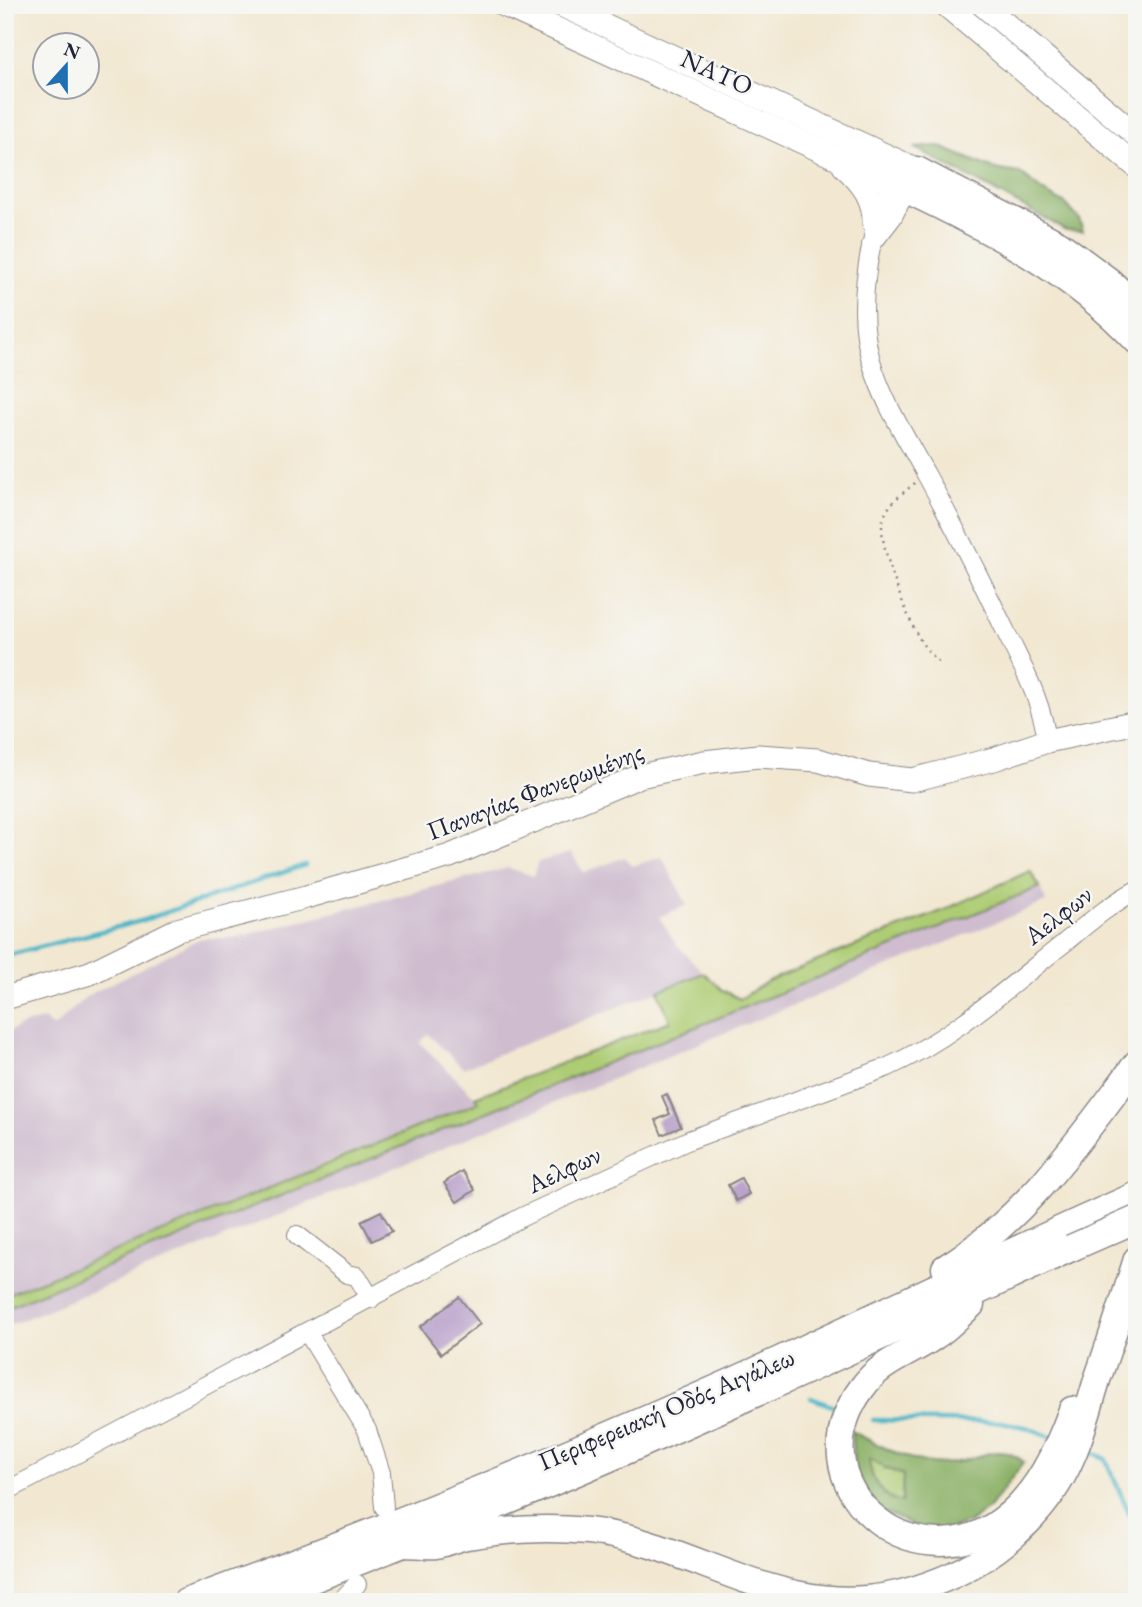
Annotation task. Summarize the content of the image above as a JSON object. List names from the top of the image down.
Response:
{
  "streets": {
    "highway": ["Περιφερειακή Οδός Αιγάλεω"],
    "main road": ["ΝΑΤΟ", "Παναγίας Φανερωμένης"],
    "street": ["Αελφων"]
  },
  "north": "top"
}
